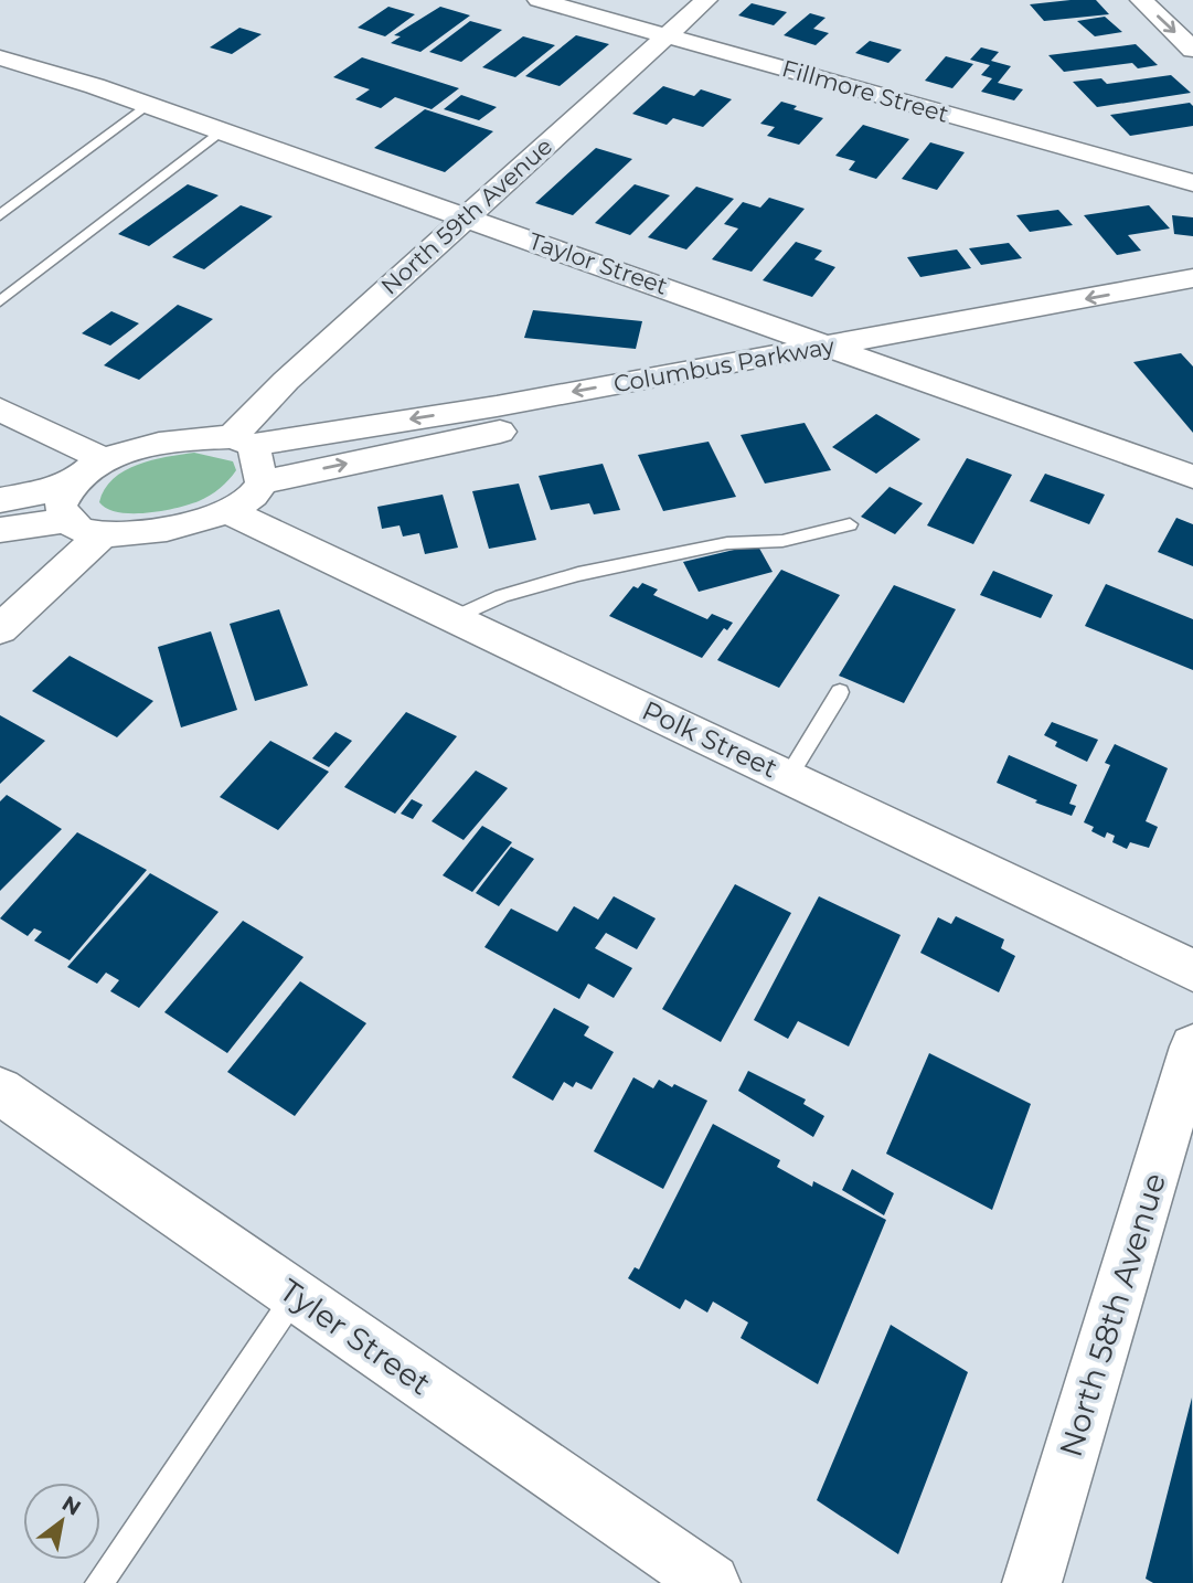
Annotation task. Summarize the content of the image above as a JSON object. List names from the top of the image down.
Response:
{
  "streets": {
    "street": [
      "Fillmore Street",
      "North 59th Avenue",
      "Taylor Street",
      "Columbus Parkway",
      "Polk Street",
      "North 58th Avenue",
      "Tyler Street"
    ]
  },
  "crossings": [
    ["Fillmore Street", "North 59th Avenue"],
    ["North 59th Avenue", "Taylor Street"],
    ["North 59th Avenue", "Columbus Parkway"],
    ["Taylor Street", "Columbus Parkway"]
  ],
  "north": "top right"
}
